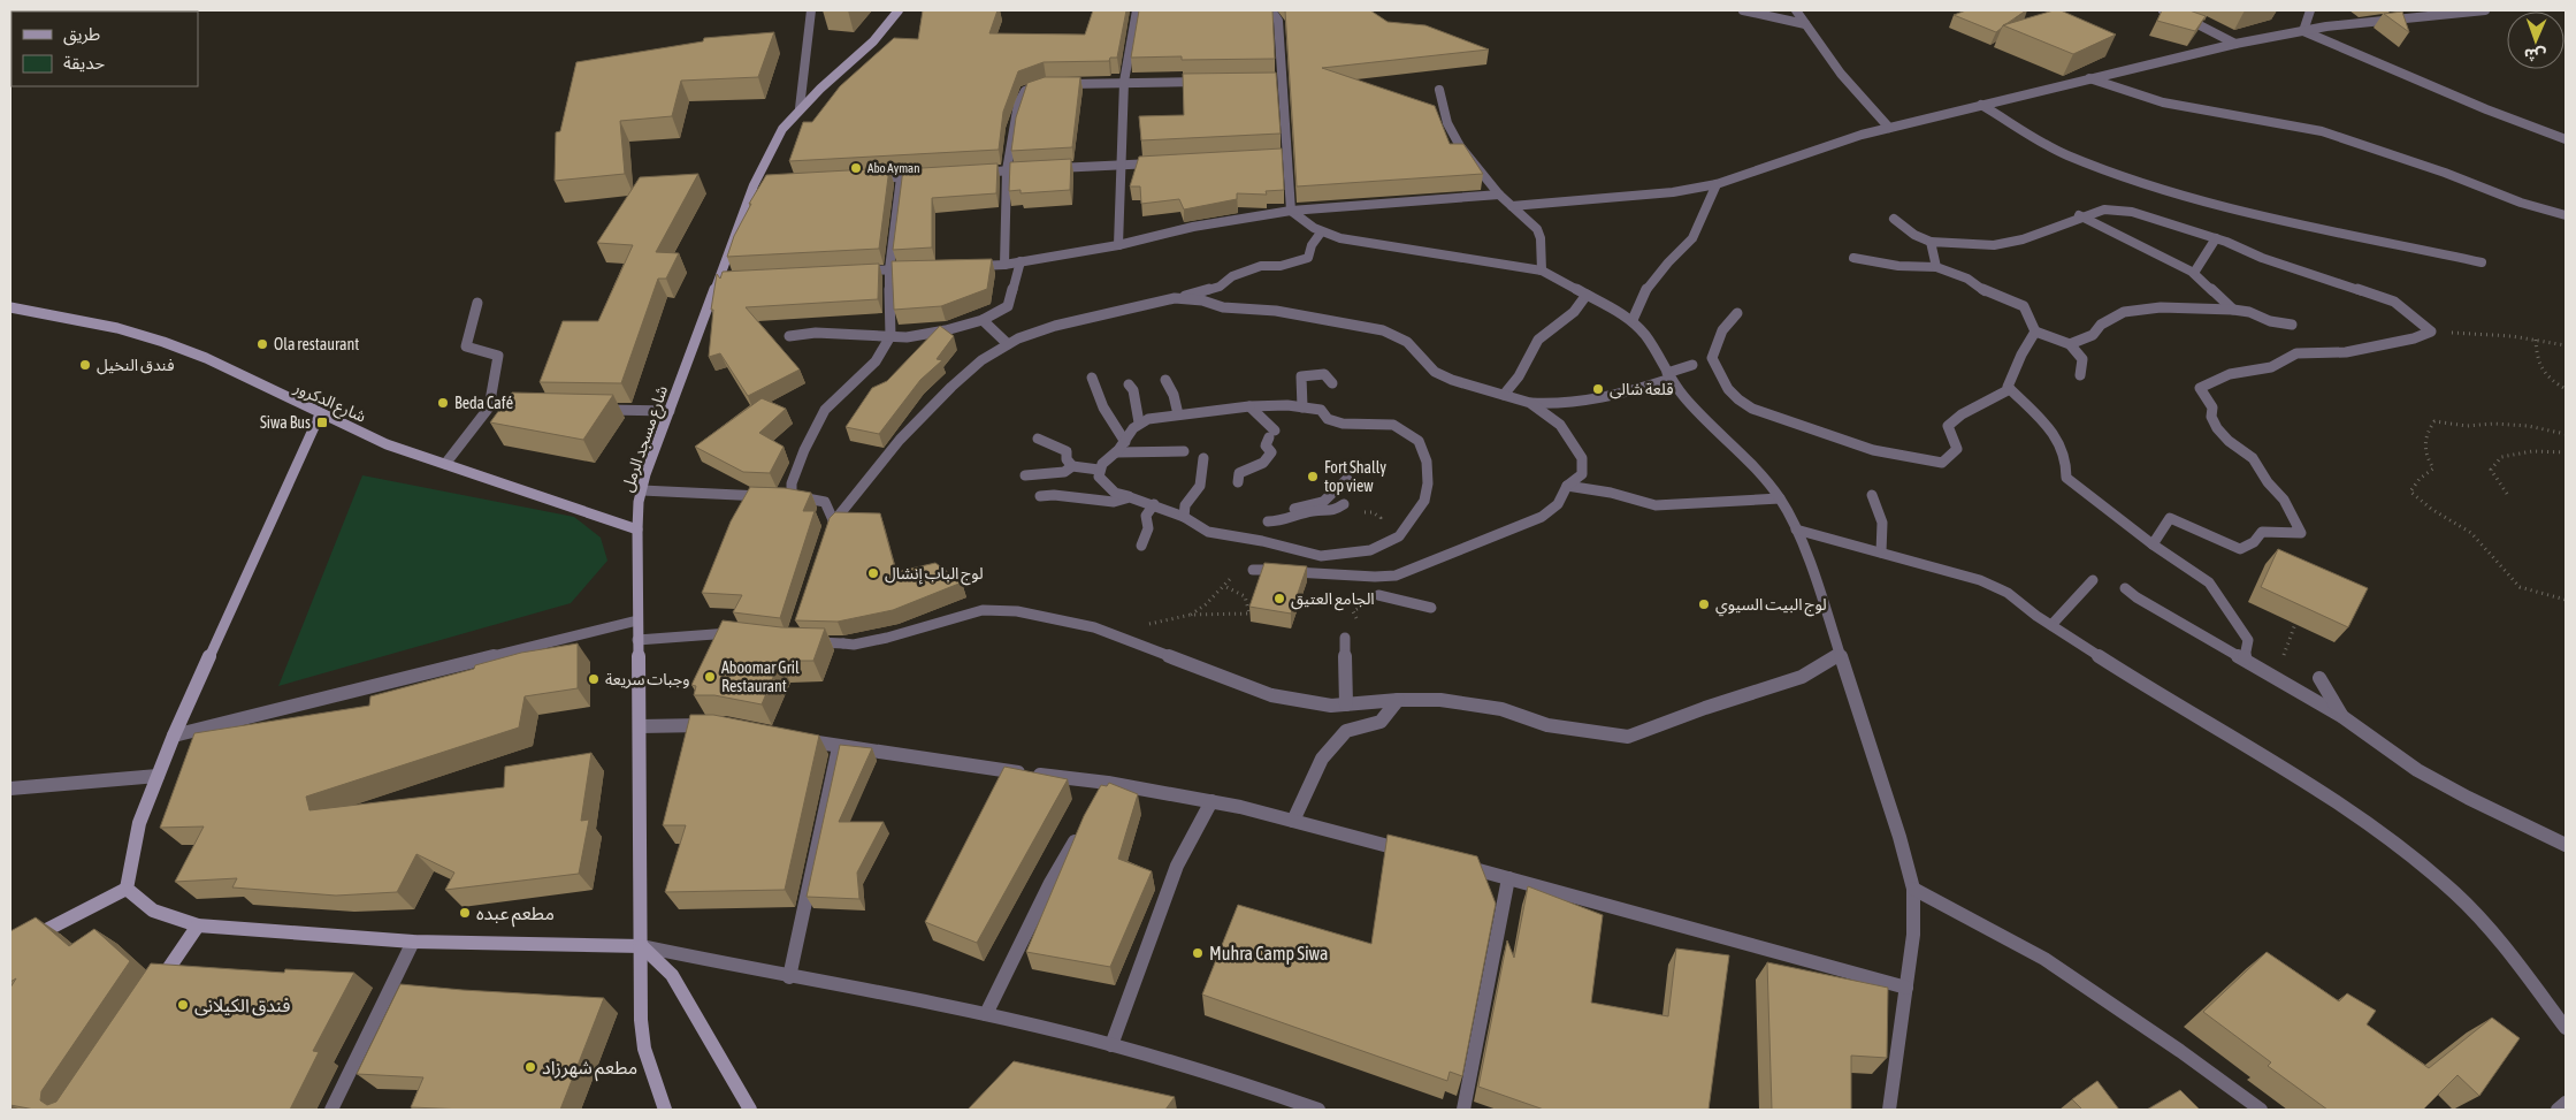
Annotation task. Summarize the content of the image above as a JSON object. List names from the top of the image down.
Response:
{
  "streets": {
    "street": ["شارع الدكرور", "شارع مسجد الرمل"]
  },
  "crossings": [
    ["شارع الدكرور", "شارع مسجد الرمل"]
  ],
  "places": {
    "other": [
      "Abo Ayman",
      "Ola restaurant",
      "فندق النخيل",
      "قلعة شالى",
      "Beda Café",
      "Fort Shally top view",
      "لوج الباب إنشال",
      "الجامع العتيق",
      "لوج البيت السيوي",
      "Aboomar Gril Restaurant",
      "وجبات سريعة",
      "مطعم عبده",
      "Muhra Camp Siwa",
      "فندق الكيلانى",
      "مطعم شهرزاد"
    ],
    "transit": ["Siwa Bus"]
  },
  "legend": ["طريق", "حديقة"],
  "north": "bottom"
}
